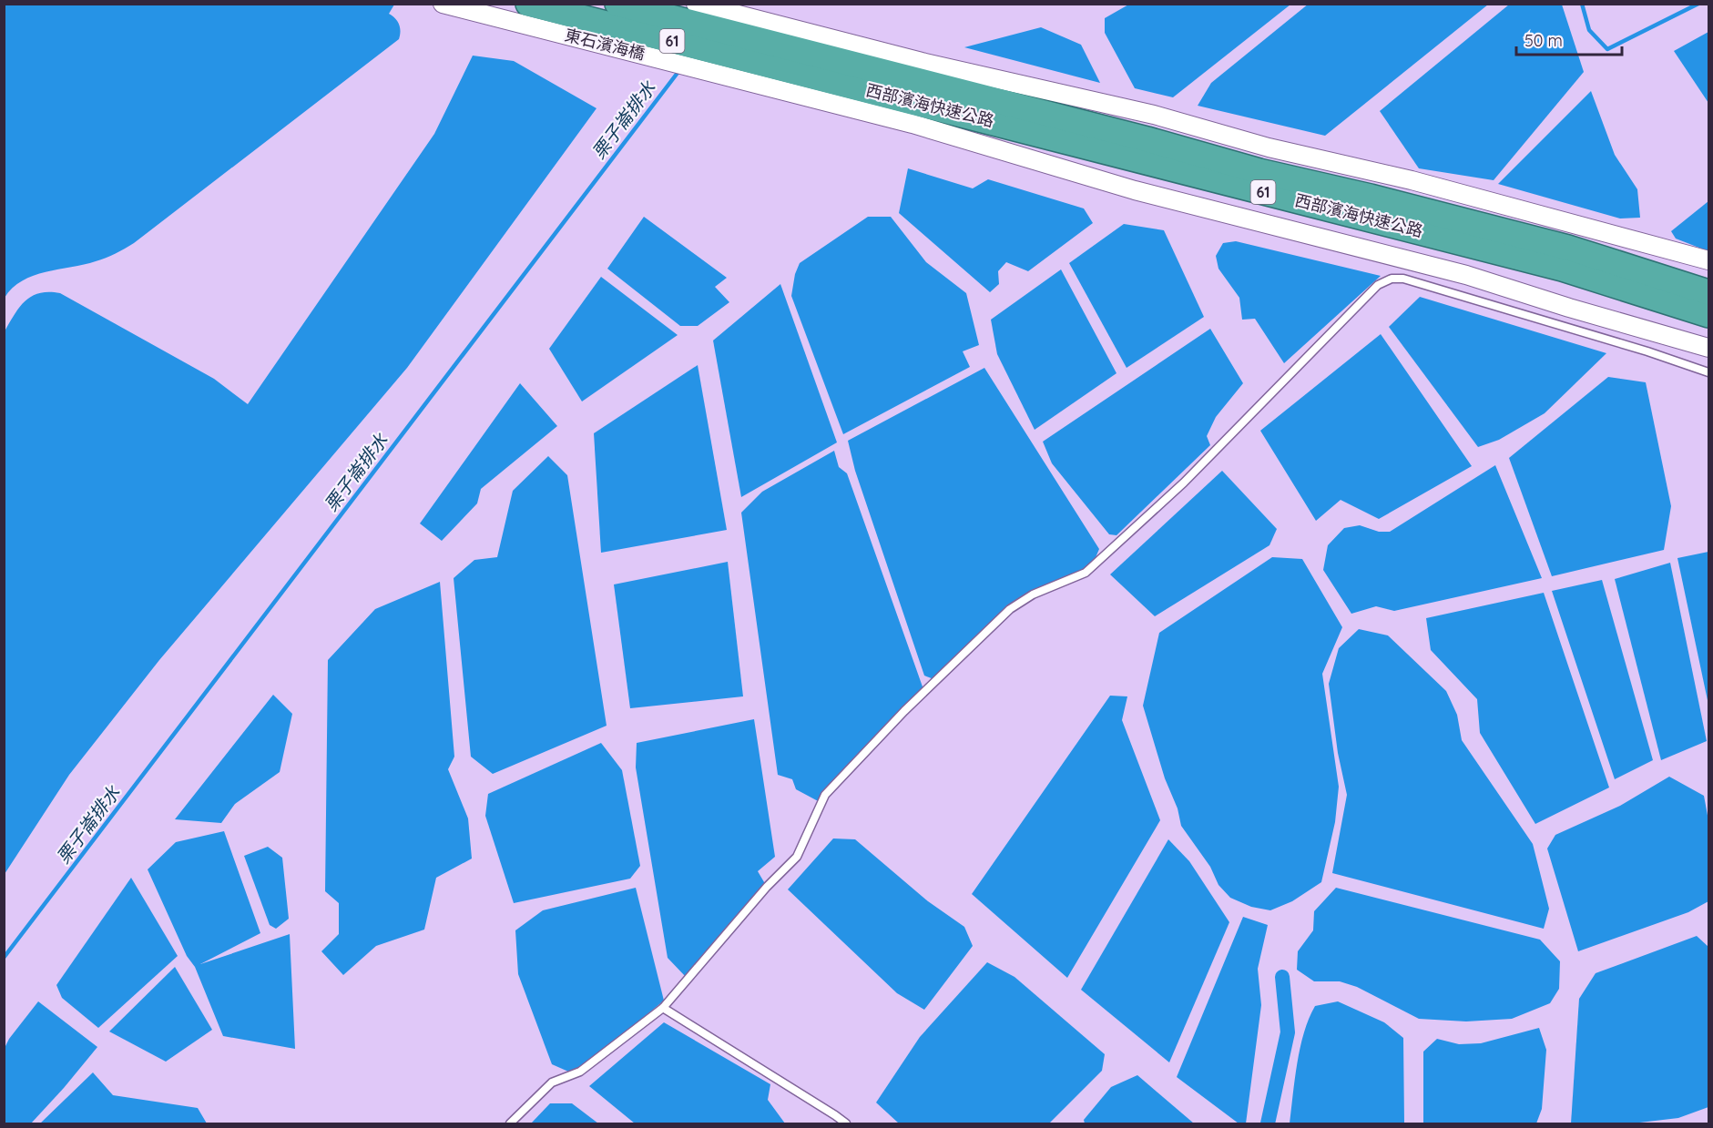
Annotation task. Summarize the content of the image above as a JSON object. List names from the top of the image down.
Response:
{
  "streets": {
    "highway": ["61", "東石濱海橋", "西部濱海快速公路"]
  },
  "crossings": [
    ["61", "西部濱海快速公路"],
    ["東石濱海橋", "西部濱海快速公路"]
  ],
  "water": ["栗子崙排水"],
  "scale_bar": "50 m"
}
